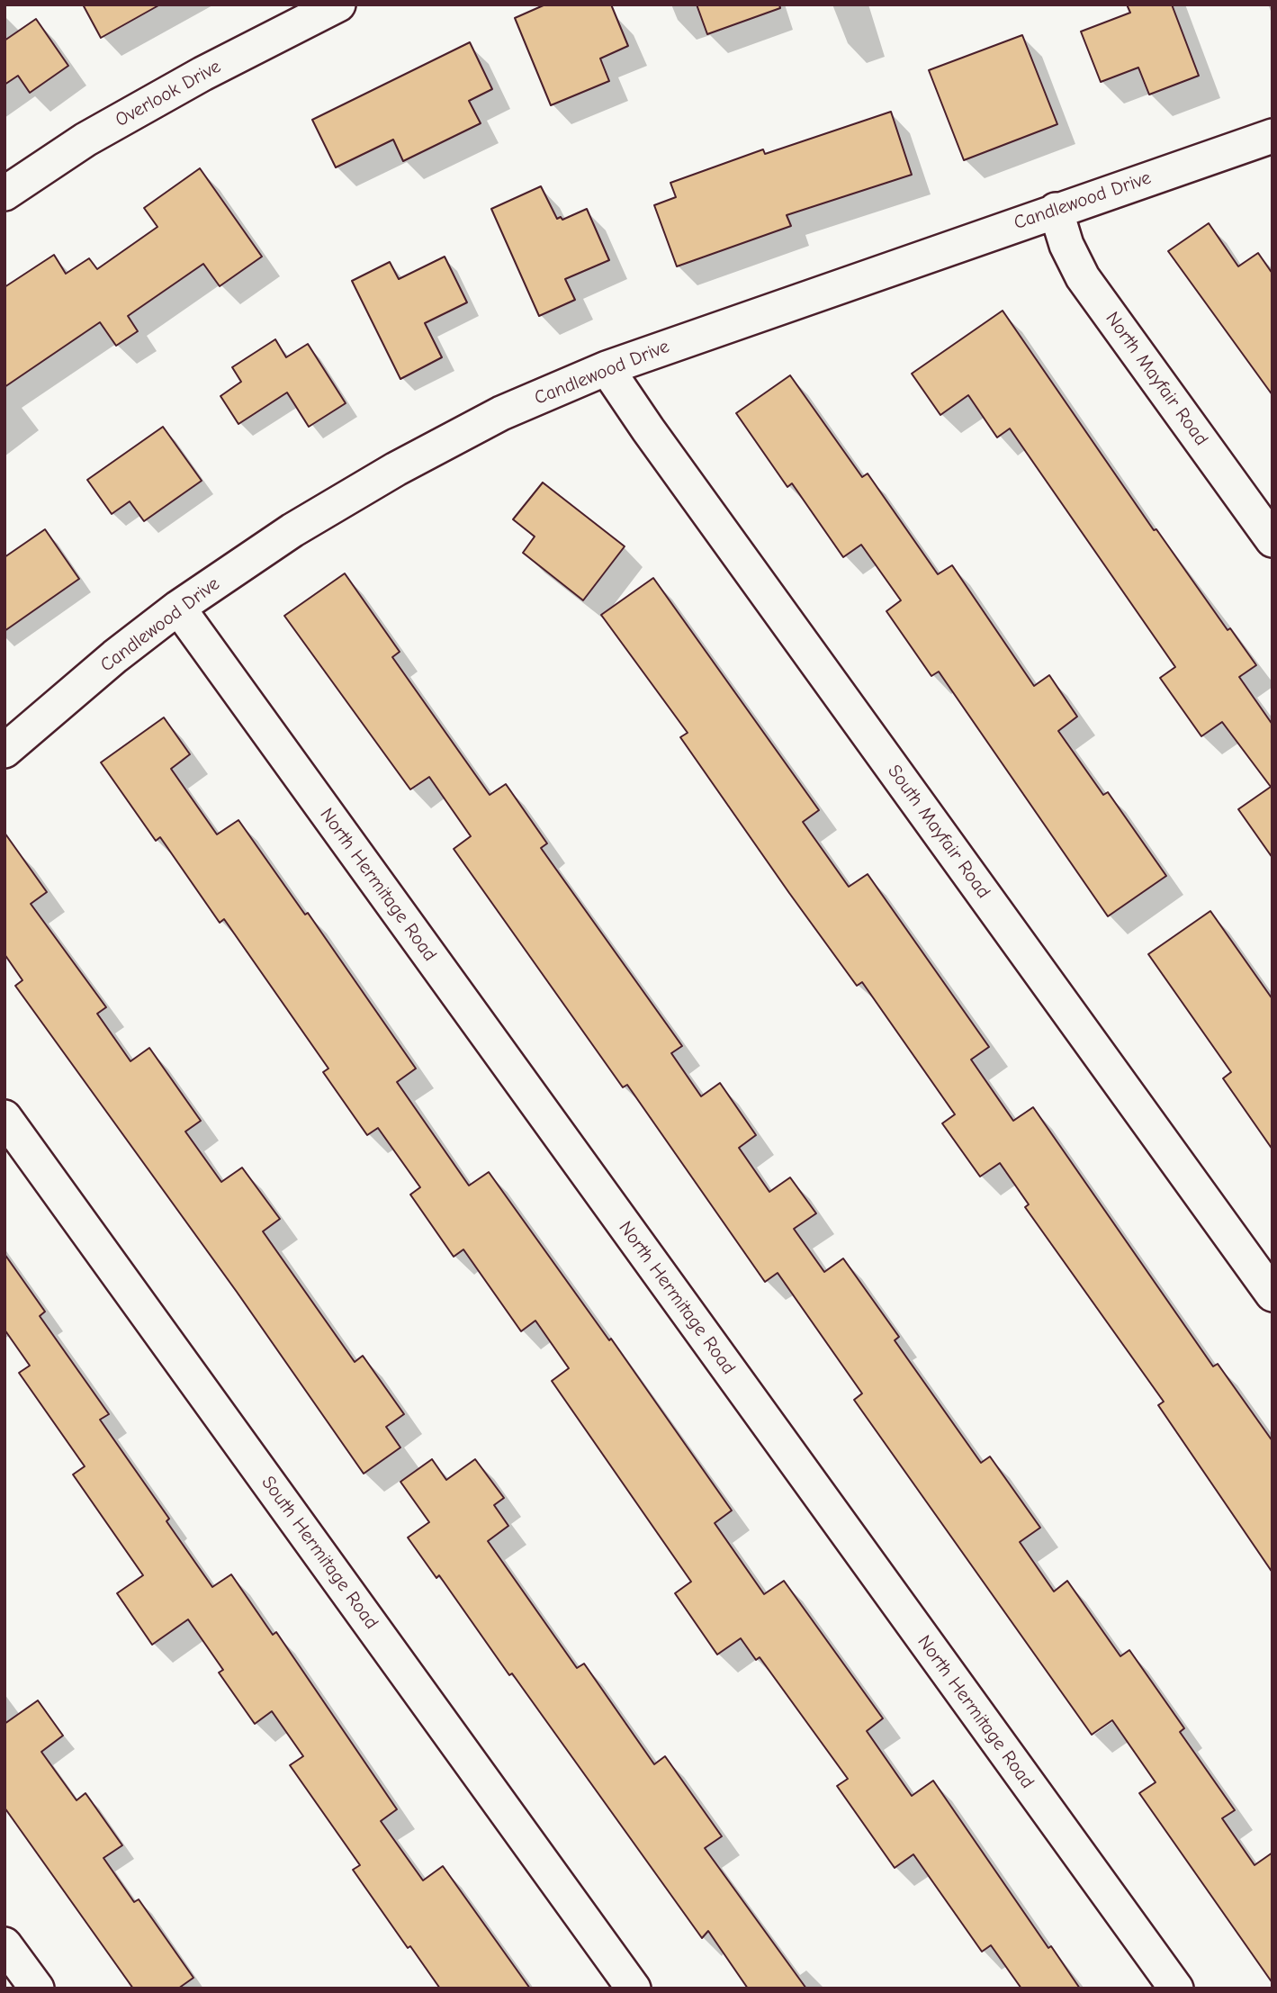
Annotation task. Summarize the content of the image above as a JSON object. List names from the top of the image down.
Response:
{
  "streets": {
    "street": [
      "Overlook Drive",
      "Candlewood Drive",
      "North Mayfair Road",
      "South Mayfair Road",
      "North Hermitage Road",
      "South Hermitage Road"
    ]
  },
  "crossings": [
    ["Candlewood Drive", "North Mayfair Road"],
    ["Candlewood Drive", "South Mayfair Road"],
    ["Candlewood Drive", "North Hermitage Road"]
  ]
}
